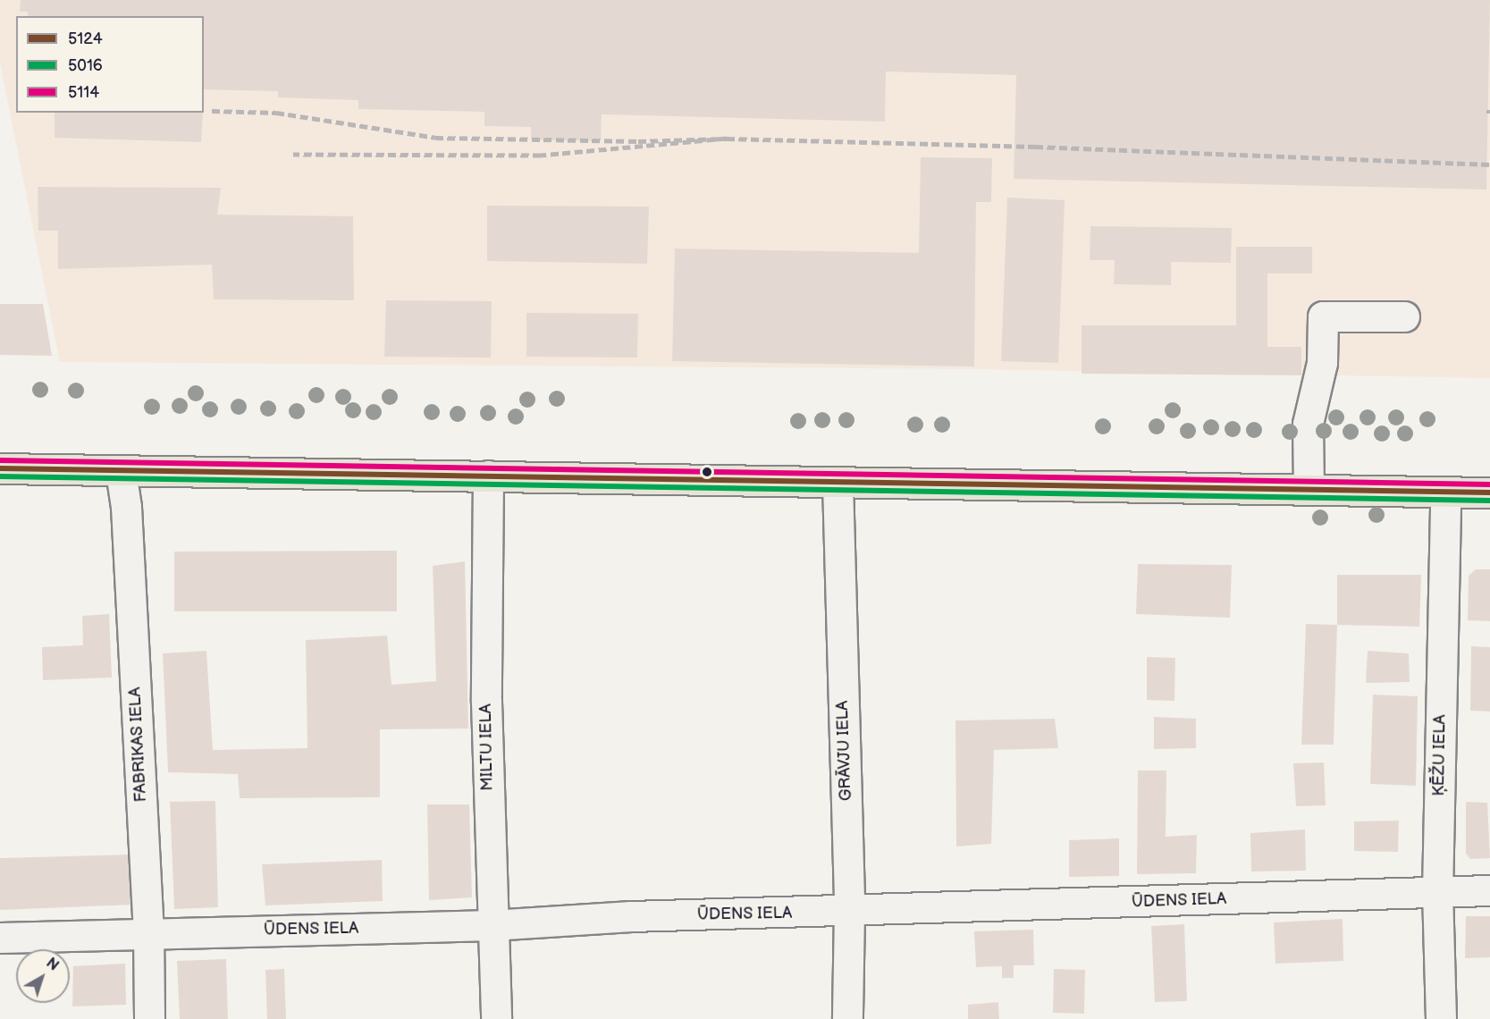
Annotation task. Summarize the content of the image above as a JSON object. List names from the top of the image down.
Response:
{
  "streets": {
    "street": [
      "FABRIKAS IELA",
      "MILTU IELA",
      "GRĀVJU IELA",
      "ĶĒŽU IELA",
      "ŪDENS IELA"
    ]
  },
  "crossings": [
    ["FABRIKAS IELA", "ŪDENS IELA"],
    ["MILTU IELA", "ŪDENS IELA"],
    ["GRĀVJU IELA", "ŪDENS IELA"],
    ["ĶĒŽU IELA", "ŪDENS IELA"]
  ],
  "lines": ["transit line 5114", "transit line 5124", "transit line 5016"],
  "legend": ["5124", "5016", "5114"],
  "north": "top right"
}
